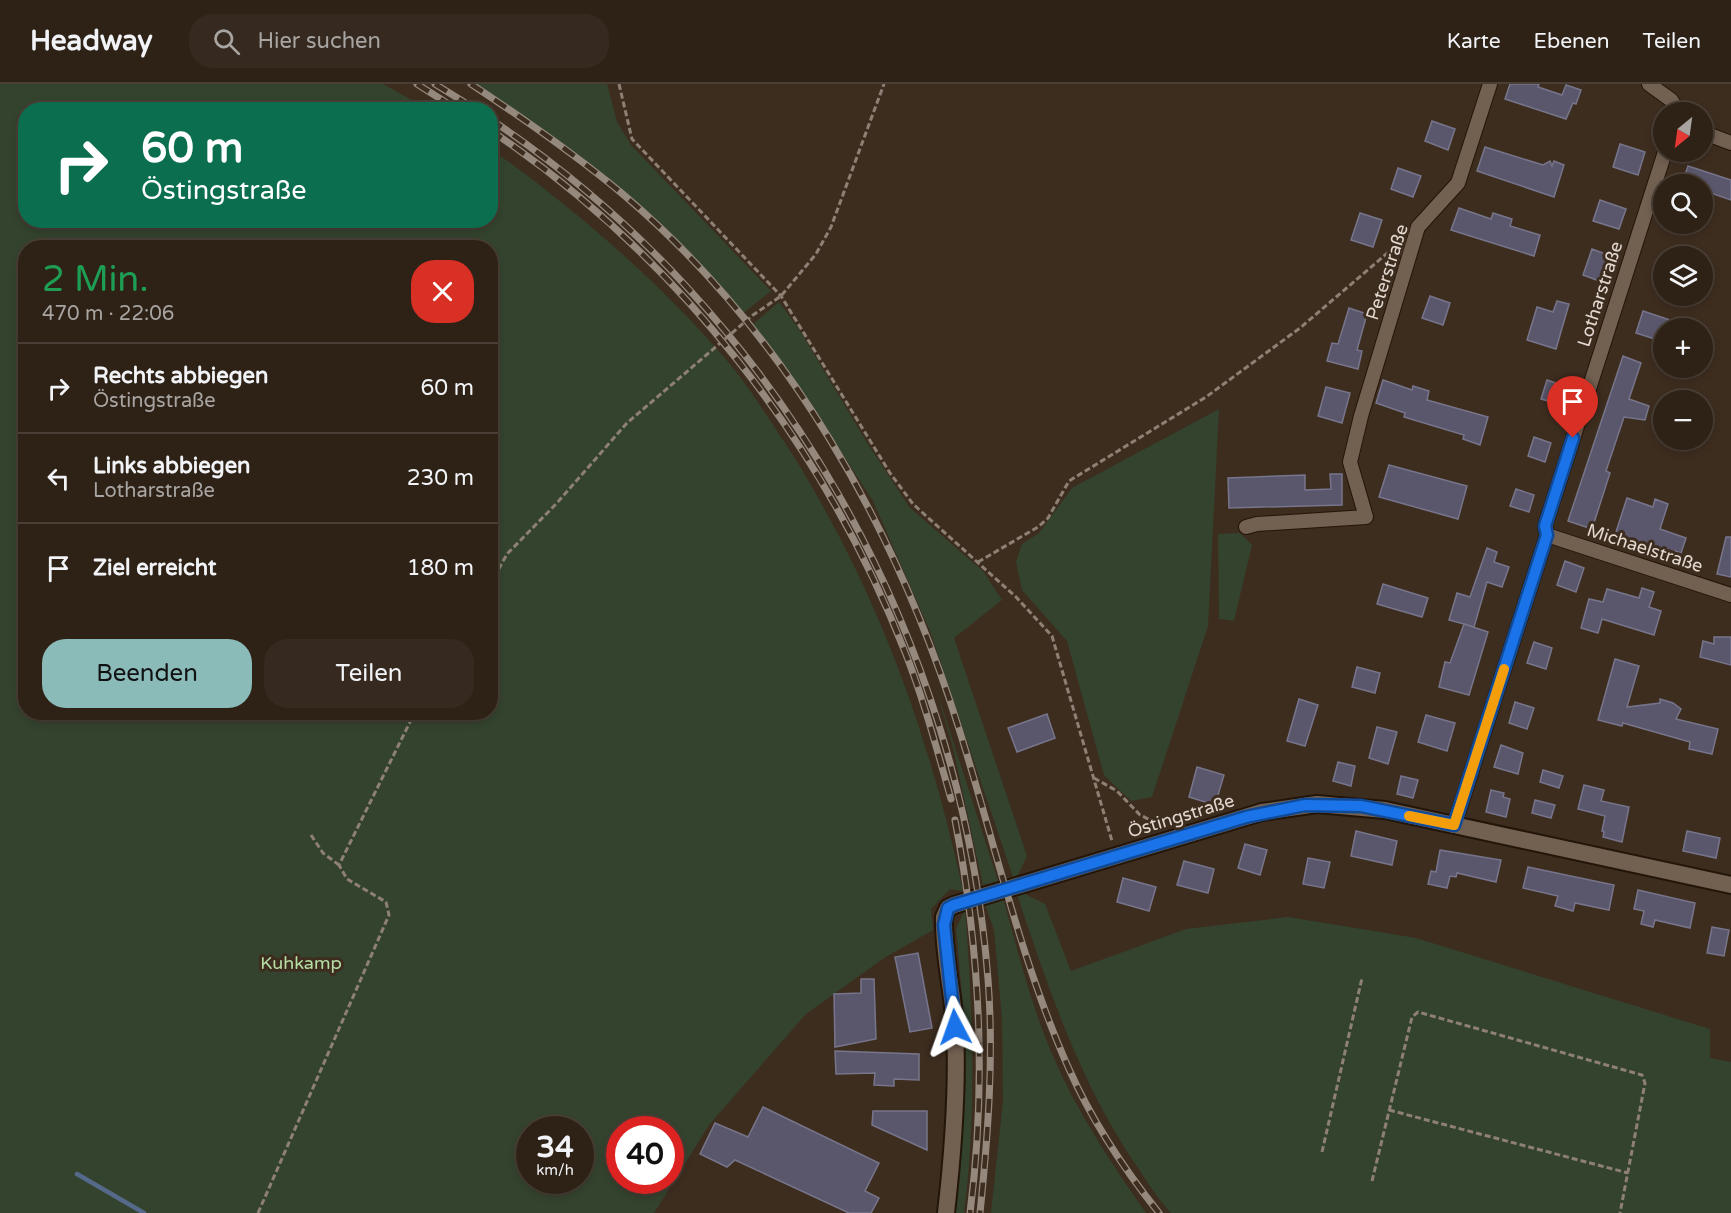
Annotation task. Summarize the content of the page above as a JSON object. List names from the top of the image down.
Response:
{
  "streets": {
    "street": [
      "Peterstraße",
      "Lotharstraße",
      "Michaelstraße",
      "Östingstraße"
    ]
  },
  "crossings": [
    ["Lotharstraße", "Michaelstraße"],
    ["Lotharstraße", "Östingstraße"]
  ],
  "parks": ["Kuhkamp"],
  "north": "bottom left",
  "page": {
    "header": "Headway",
    "search": "Hier suchen",
    "nav": ["Karte", "Ebenen", "Teilen"],
    "map_buttons": ["+", "−"],
    "turn": ["60 m", "Östingstraße"],
    "heading": ["2 Min.", "470 m · 22:06"],
    "list": [
      {
        "name": "Rechts abbiegen",
        "note": "Östingstraße",
        "value": "60 m"
      },
      {
        "name": "Links abbiegen",
        "note": "Lotharstraße",
        "value": "230 m"
      },
      {
        "name": "Ziel erreicht",
        "value": "180 m"
      }
    ],
    "buttons": ["Beenden", "Teilen"],
    "speed": "34 km/h",
    "limit": "40"
  }
}
